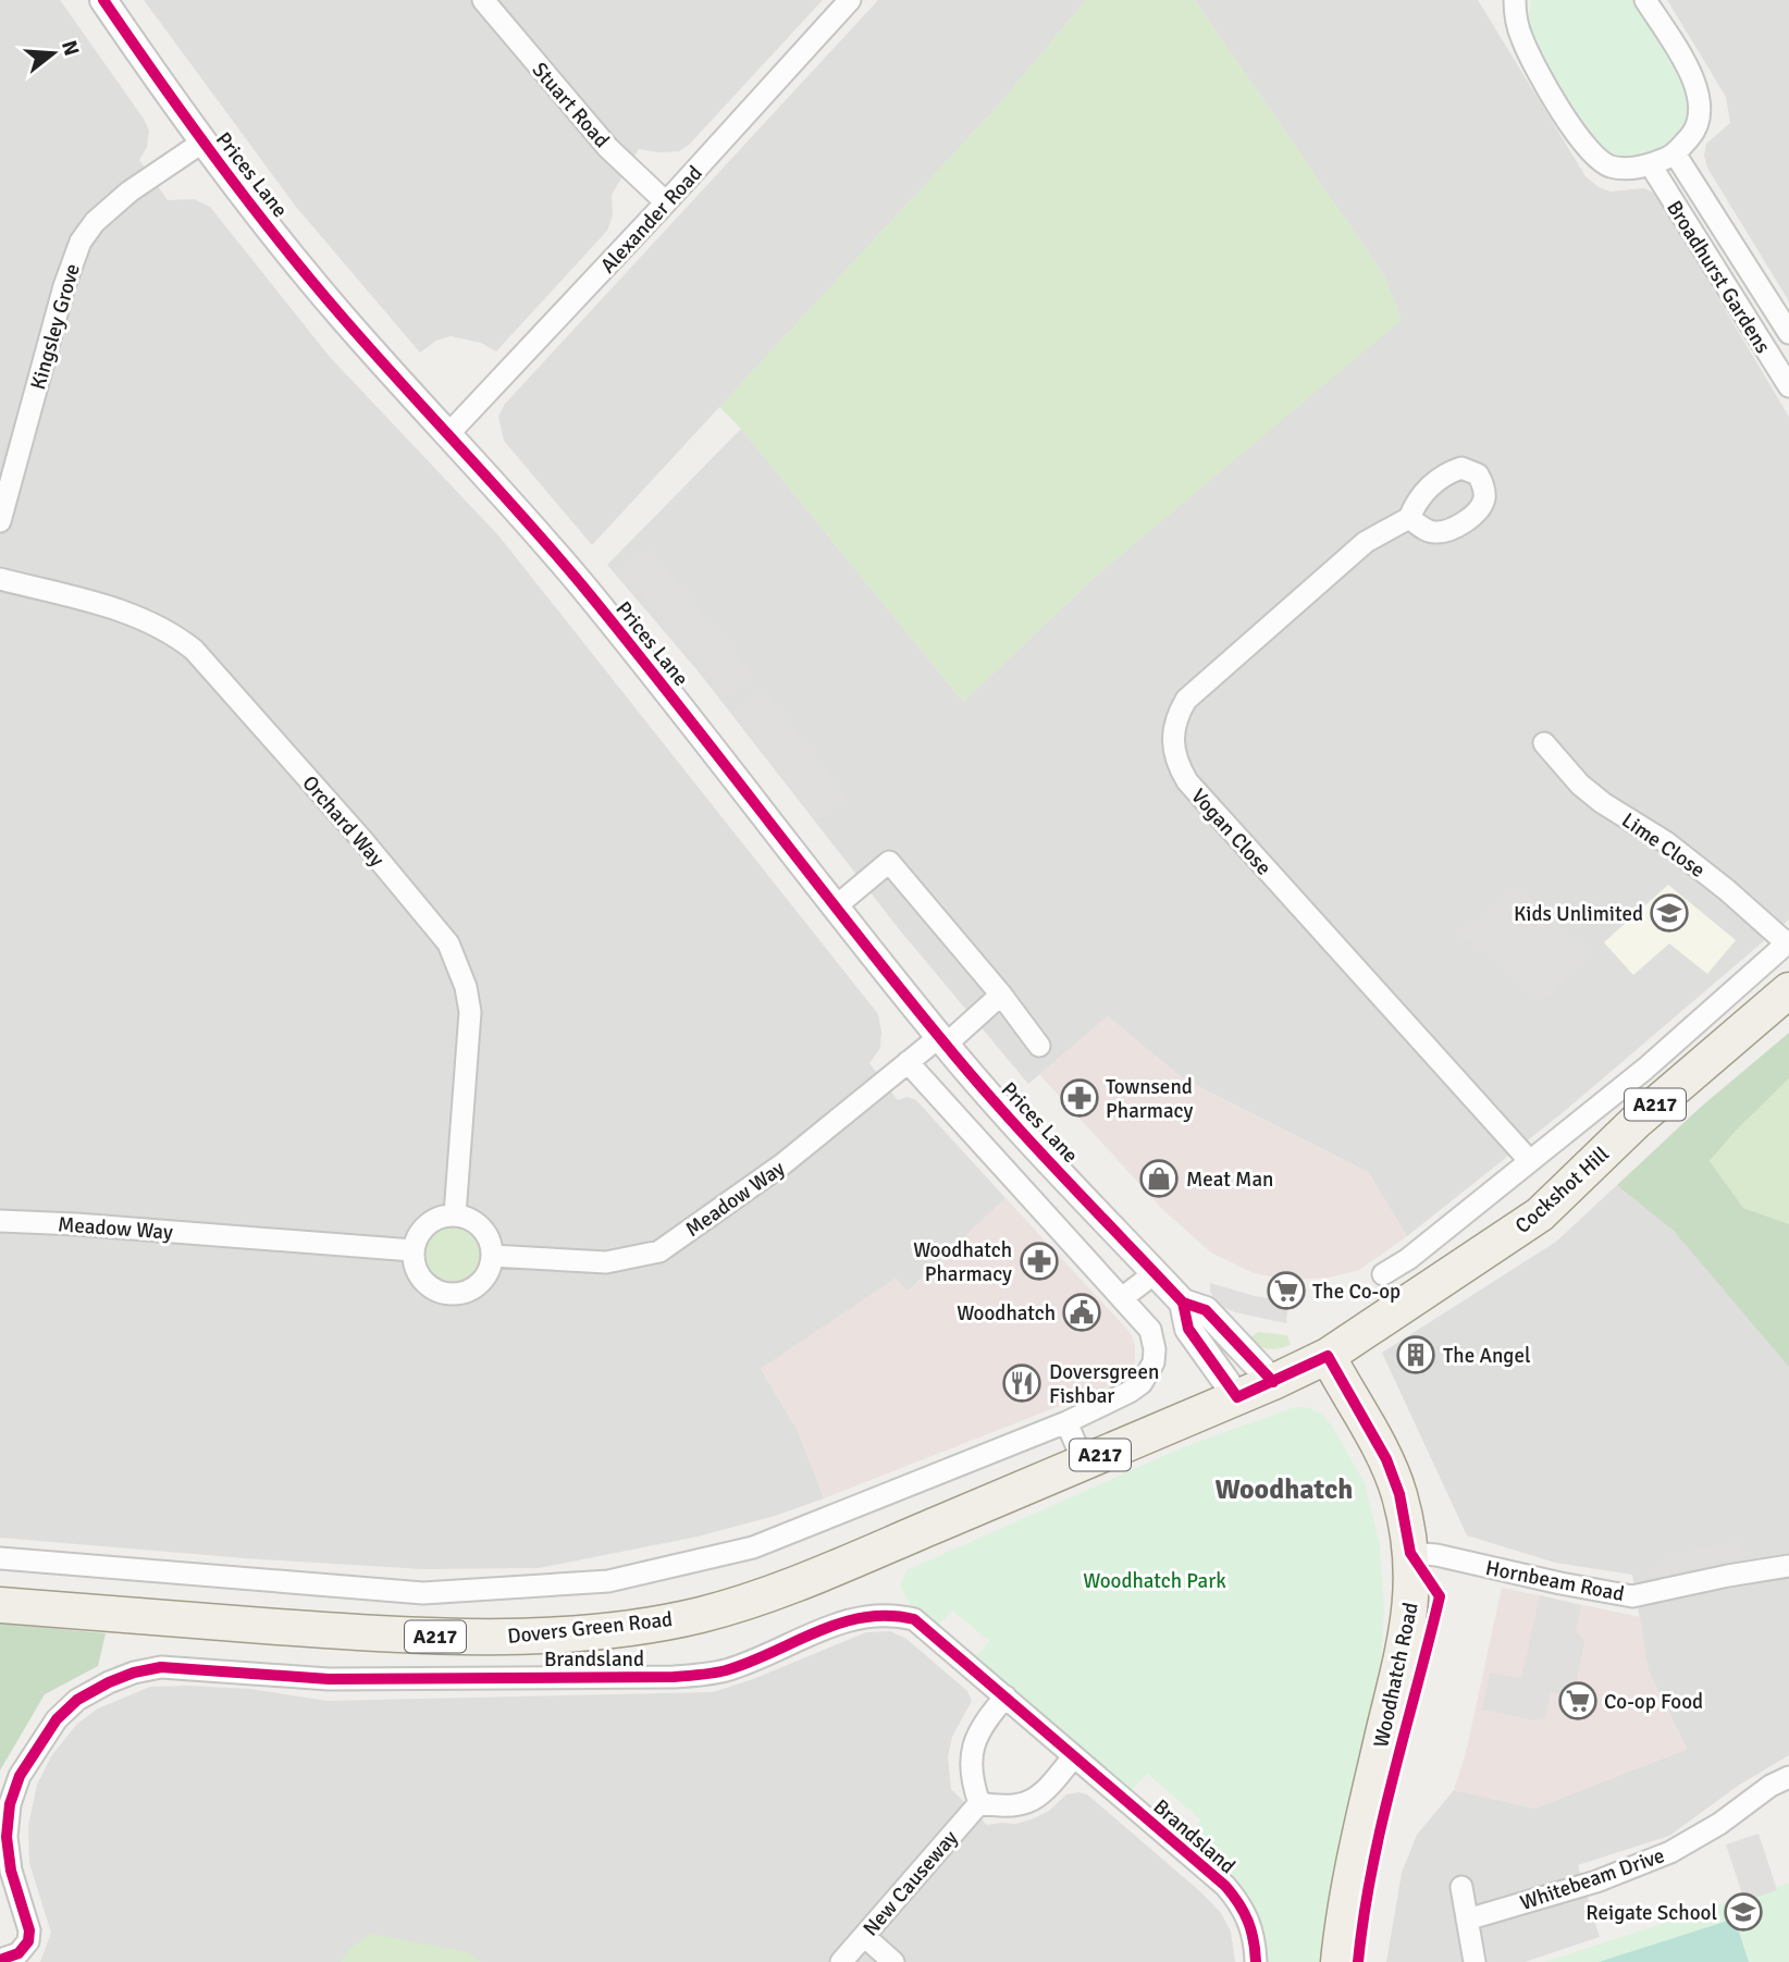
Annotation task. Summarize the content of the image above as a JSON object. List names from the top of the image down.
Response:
{
  "streets": {
    "main road": [
      "A217",
      "Cockshot Hill",
      "Dovers Green Road",
      "Woodhatch Road"
    ],
    "street": [
      "Stuart Road",
      "Prices Lane",
      "Alexander Road",
      "Broadhurst Gardens",
      "Kingsley Grove",
      "Orchard Way",
      "Vogan Close",
      "Lime Close",
      "Meadow Way",
      "Hornbeam Road",
      "Brandsland",
      "Whitebeam Drive",
      "New Causeway"
    ]
  },
  "crossings": [
    ["Stuart Road", "Alexander Road"],
    ["Prices Lane", "Alexander Road"],
    ["Prices Lane", "Kingsley Grove"],
    ["Prices Lane", "Cockshot Hill"],
    ["Prices Lane", "Meadow Way"],
    ["Prices Lane", "Dovers Green Road"],
    ["Orchard Way", "Meadow Way"],
    ["Vogan Close", "Cockshot Hill"],
    ["Lime Close", "Cockshot Hill"],
    ["Cockshot Hill", "Dovers Green Road"],
    ["Cockshot Hill", "Woodhatch Road"],
    ["Hornbeam Road", "Woodhatch Road"]
  ],
  "districts": ["Woodhatch"],
  "parks": ["Woodhatch Park"],
  "places": {
    "school or university": ["Kids Unlimited", "Reigate School"],
    "pharmacy": ["Townsend Pharmacy", "Woodhatch Pharmacy"],
    "shop": ["Meat Man"],
    "supermarket": ["The Co-op", "Co-op Food"],
    "public building": ["Woodhatch"],
    "building": ["The Angel"],
    "restaurant": ["Doversgreen Fishbar"]
  },
  "north": "right"
}
